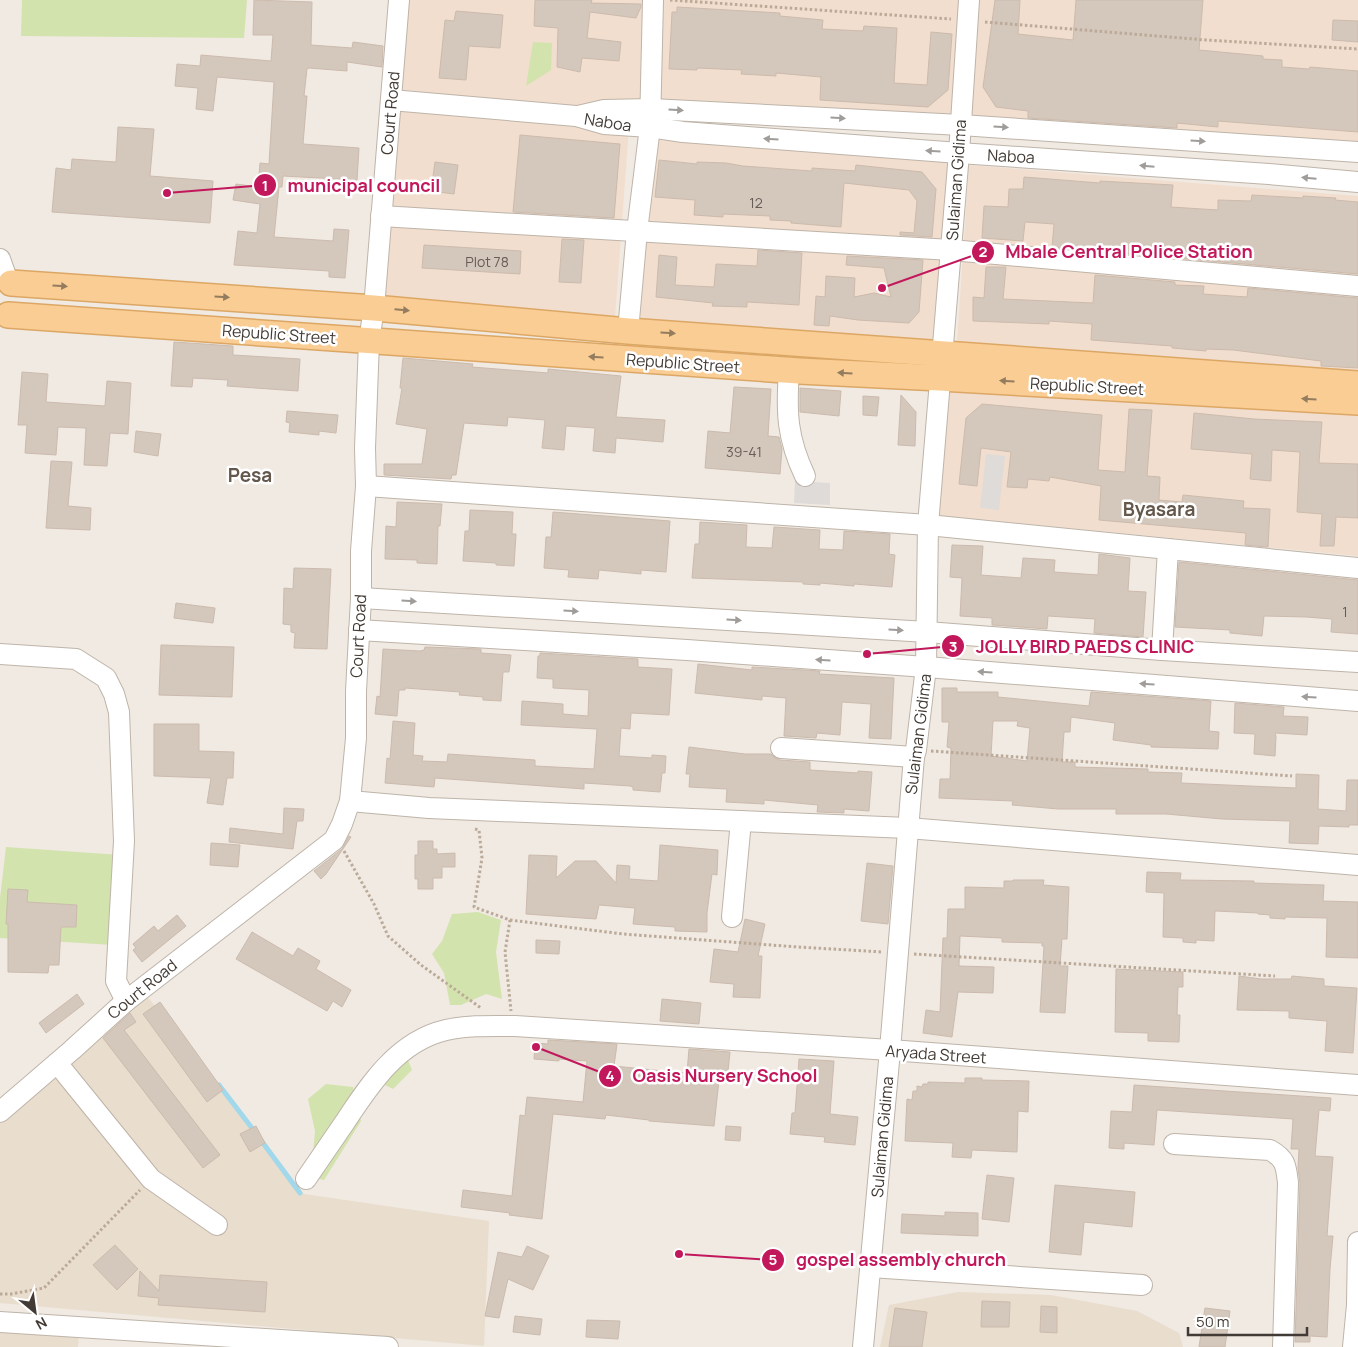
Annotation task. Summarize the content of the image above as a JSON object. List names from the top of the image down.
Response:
{
  "streets": {
    "main road": ["Republic Street"],
    "street": [
      "Court Road",
      "Naboa",
      "Sulaiman Gidima",
      "Aryada Street"
    ]
  },
  "crossings": [
    ["Court Road", "Naboa"],
    ["Court Road", "Republic Street"],
    ["Naboa", "Sulaiman Gidima"],
    ["Sulaiman Gidima", "Republic Street"],
    ["Sulaiman Gidima", "Aryada Street"]
  ],
  "districts": ["Pesa", "Byasara"],
  "places": [
    "municipal council",
    "Mbale Central Police Station",
    "JOLLY BIRD PAEDS CLINIC",
    "Oasis Nursery School",
    "gospel assembly church"
  ],
  "house_numbers": [
    "12",
    "Plot 78",
    "39-41",
    "1"
  ],
  "scale_bar": "50 m",
  "north": "bottom right"
}
